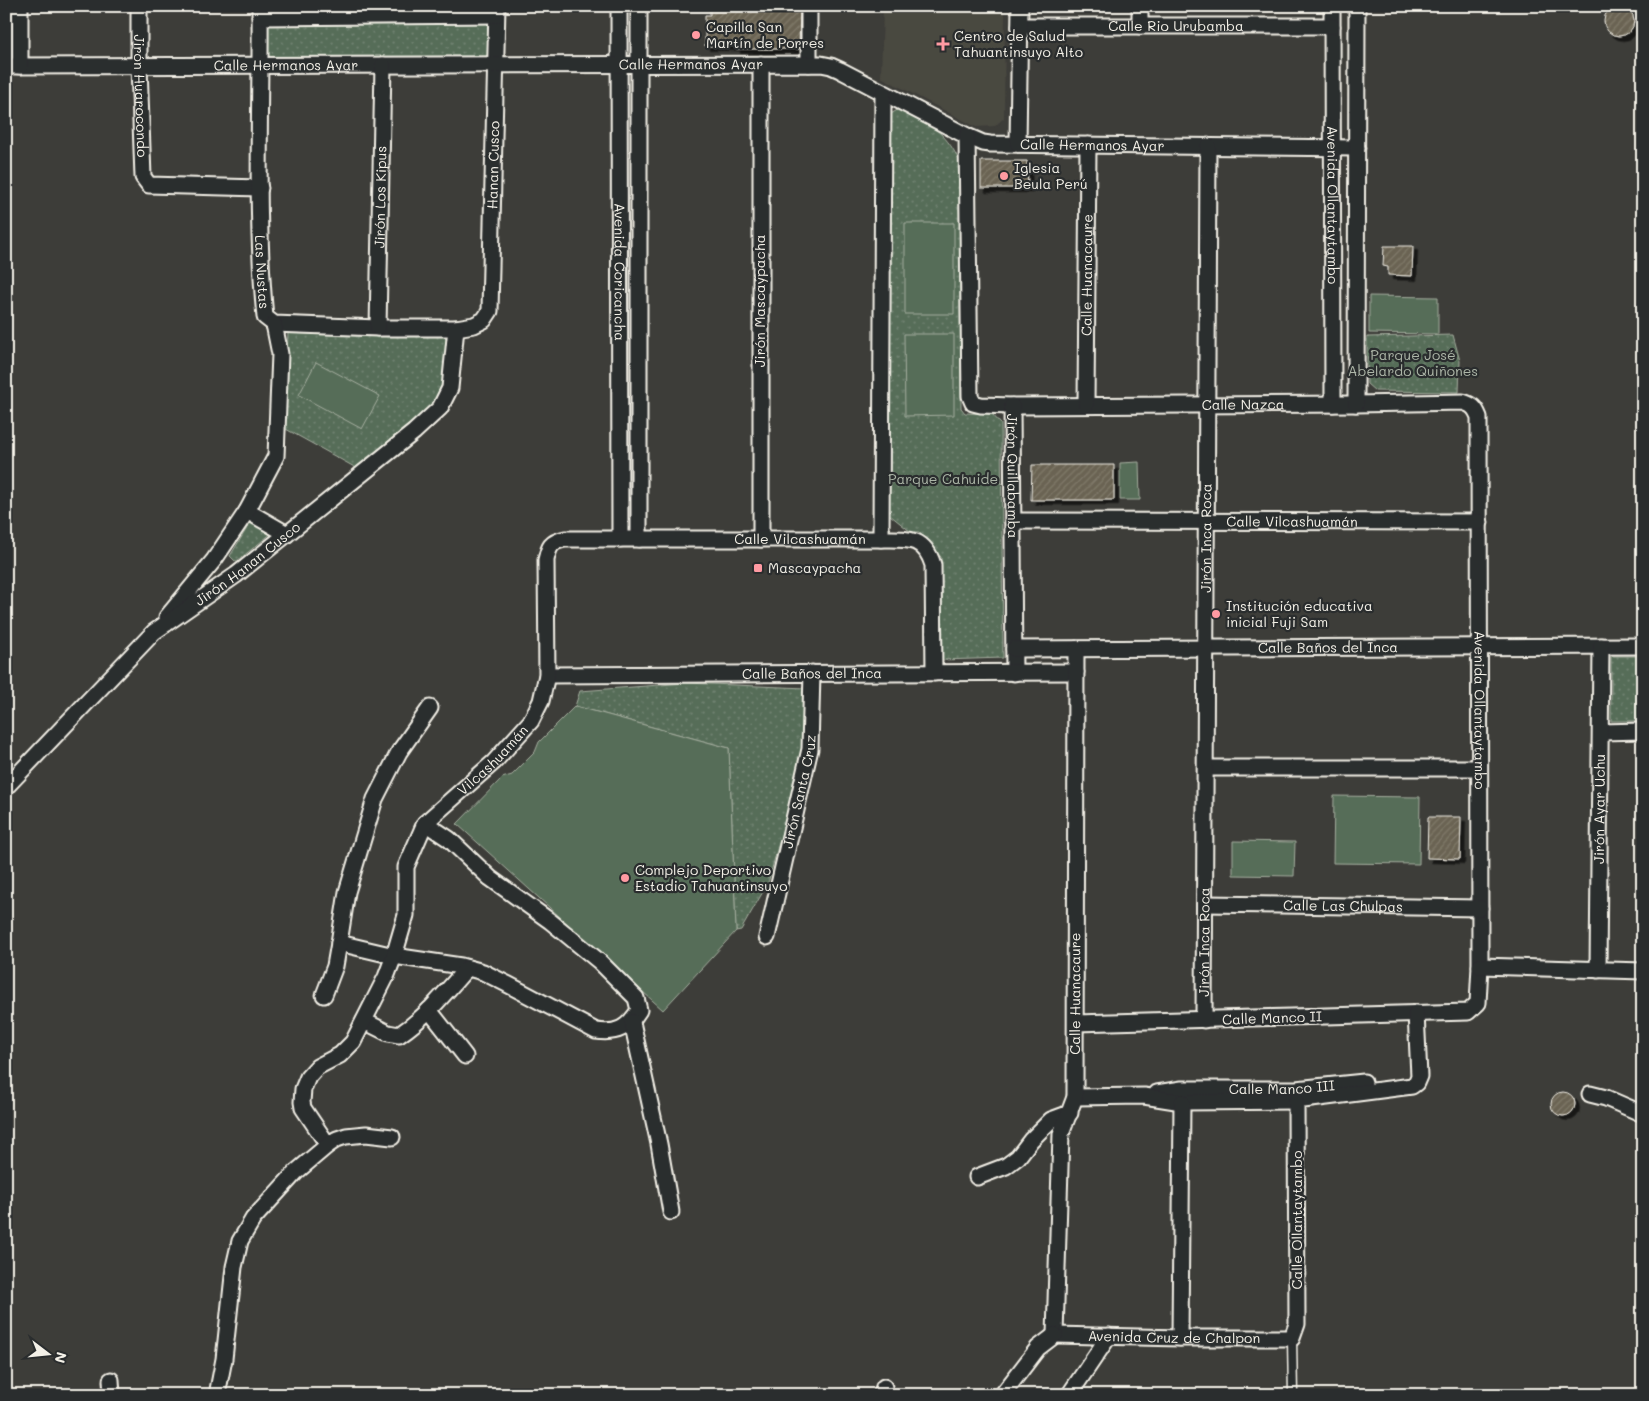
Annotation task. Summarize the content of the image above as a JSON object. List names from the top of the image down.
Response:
{
  "streets": {
    "street": [
      "Calle Rio Urubamba",
      "Calle Hermanos Ayar",
      "Jirón Huarocondo",
      "Hanan Cusco",
      "Jirón Los Kipus",
      "Avenida Ollantaytambo",
      "Las Ñustas",
      "Avenida Coricancha",
      "Calle Huanacaure",
      "Jirón Mascaypacha",
      "Calle Nazca",
      "Jirón Quillabamba",
      "Calle Vilcashuamán",
      "Jirón Inca Roca",
      "Jirón Hanan Cusco",
      "Calle Baños del Inca",
      "Vilcashuamán",
      "Jirón Santa Cruz",
      "Jirón Ayar Uchu",
      "Calle Las Chulpas",
      "Calle Manco II",
      "Calle Manco III",
      "Calle Ollantaytambo",
      "Avenida Cruz de Chalpon"
    ]
  },
  "crossings": [
    ["Calle Rio Urubamba", "Avenida Ollantaytambo"],
    ["Calle Hermanos Ayar", "Jirón Huarocondo"],
    ["Calle Hermanos Ayar", "Hanan Cusco"],
    ["Calle Hermanos Ayar", "Jirón Los Kipus"],
    ["Calle Hermanos Ayar", "Avenida Ollantaytambo"],
    ["Calle Hermanos Ayar", "Las Ñustas"],
    ["Calle Hermanos Ayar", "Avenida Coricancha"],
    ["Calle Hermanos Ayar", "Calle Huanacaure"],
    ["Calle Hermanos Ayar", "Jirón Mascaypacha"],
    ["Calle Hermanos Ayar", "Jirón Quillabamba"],
    ["Calle Hermanos Ayar", "Jirón Inca Roca"],
    ["Jirón Huarocondo", "Las Ñustas"],
    ["Hanan Cusco", "Las Ñustas"],
    ["Jirón Los Kipus", "Las Ñustas"],
    ["Avenida Ollantaytambo", "Calle Nazca"],
    ["Avenida Ollantaytambo", "Calle Vilcashuamán"],
    ["Avenida Ollantaytambo", "Calle Baños del Inca"],
    ["Avenida Ollantaytambo", "Calle Las Chulpas"],
    ["Avenida Ollantaytambo", "Calle Manco II"],
    ["Las Ñustas", "Jirón Hanan Cusco"],
    ["Avenida Coricancha", "Calle Vilcashuamán"],
    ["Calle Huanacaure", "Calle Nazca"],
    ["Calle Huanacaure", "Calle Baños del Inca"],
    ["Calle Huanacaure", "Calle Manco II"],
    ["Calle Huanacaure", "Calle Manco III"],
    ["Calle Huanacaure", "Avenida Cruz de Chalpon"],
    ["Jirón Mascaypacha", "Calle Vilcashuamán"],
    ["Calle Nazca", "Jirón Quillabamba"],
    ["Calle Nazca", "Jirón Inca Roca"],
    ["Jirón Quillabamba", "Calle Vilcashuamán"],
    ["Jirón Quillabamba", "Calle Baños del Inca"],
    ["Calle Vilcashuamán", "Jirón Inca Roca"],
    ["Calle Vilcashuamán", "Calle Baños del Inca"],
    ["Calle Vilcashuamán", "Vilcashuamán"],
    ["Jirón Inca Roca", "Calle Baños del Inca"],
    ["Jirón Inca Roca", "Calle Las Chulpas"],
    ["Jirón Inca Roca", "Calle Manco II"],
    ["Calle Baños del Inca", "Vilcashuamán"],
    ["Calle Baños del Inca", "Jirón Santa Cruz"],
    ["Calle Baños del Inca", "Jirón Ayar Uchu"],
    ["Calle Manco III", "Calle Ollantaytambo"],
    ["Calle Ollantaytambo", "Avenida Cruz de Chalpon"]
  ],
  "parks": ["Parque José Abelardo Quiñones", "Parque Cahuide"],
  "places": {
    "other": [
      "Capilla San Martín de Porres",
      "Iglesia Beula Perú",
      "Institución educativa inicial Fuji Sam",
      "Complejo Deportivo Estadio Tahuantinsuyo"
    ],
    "health": ["Centro de Salud Tahuantinsuyo Alto"],
    "transit": ["Mascaypacha"]
  },
  "north": "right"
}
